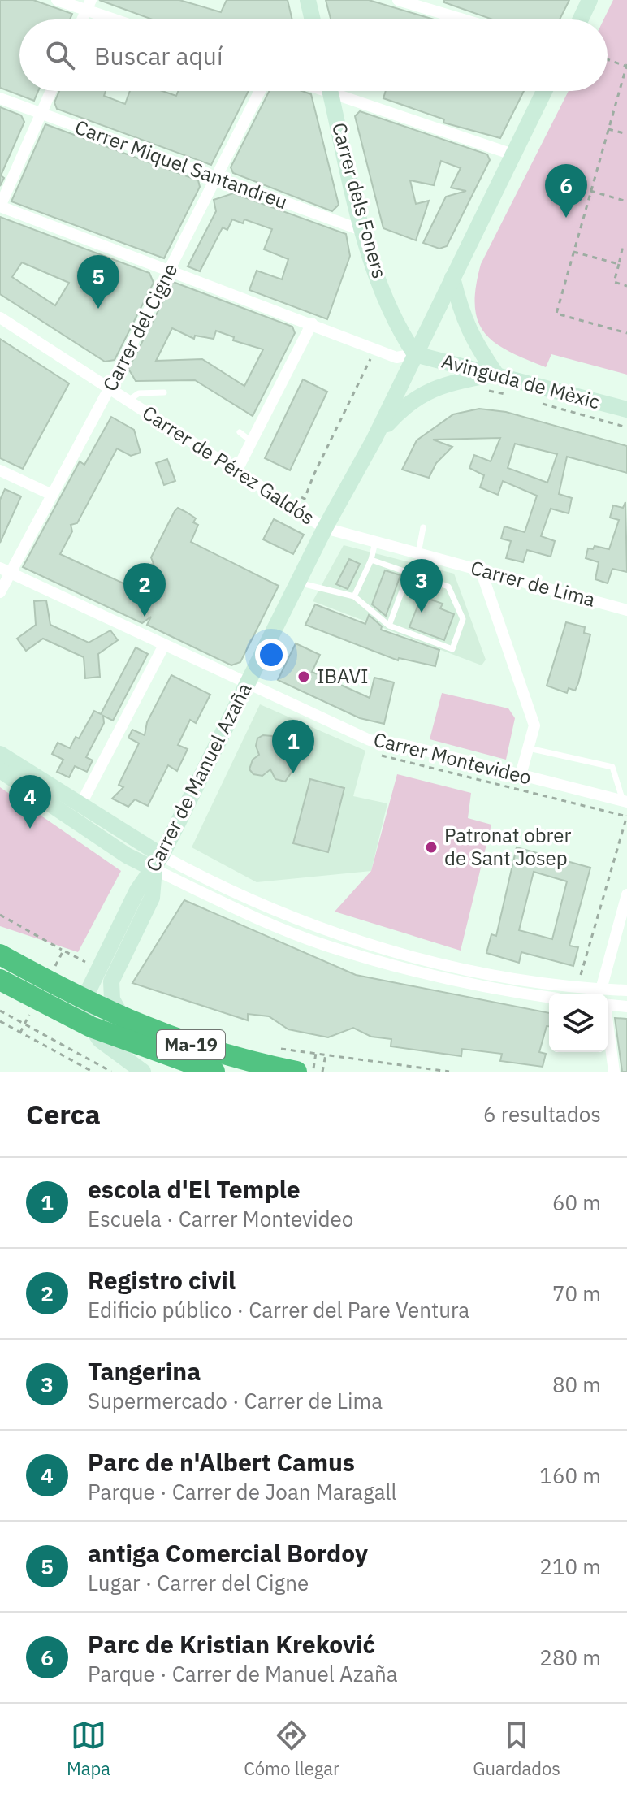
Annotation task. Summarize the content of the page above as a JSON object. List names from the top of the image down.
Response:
{
  "streets": {
    "highway": ["Ma-19"],
    "street": [
      "Carrer Miquel Santandreu",
      "Carrer dels Foners",
      "Carrer del Cigne",
      "Avinguda de Mèxic",
      "Carrer de Pérez Galdós",
      "Carrer de Lima",
      "Carrer Montevideo",
      "Carrer de Manuel Azaña"
    ]
  },
  "crossings": [
    ["Carrer Miquel Santandreu", "Carrer dels Foners"],
    ["Carrer Miquel Santandreu", "Carrer del Cigne"],
    ["Carrer dels Foners", "Avinguda de Mèxic"],
    ["Carrer dels Foners", "Carrer de Manuel Azaña"],
    ["Carrer del Cigne", "Carrer de Pérez Galdós"],
    ["Carrer del Cigne", "Carrer Montevideo"],
    ["Avinguda de Mèxic", "Carrer de Manuel Azaña"],
    ["Carrer de Pérez Galdós", "Carrer de Lima"],
    ["Carrer de Pérez Galdós", "Carrer de Manuel Azaña"],
    ["Carrer de Lima", "Carrer de Manuel Azaña"],
    ["Carrer Montevideo", "Carrer de Manuel Azaña"],
    ["Carrer de Manuel Azaña", "Ma-19"]
  ],
  "places": ["IBAVI", "Patronat obrer de Sant Josep"],
  "page": {
    "search": "Buscar aquí",
    "pins": [
      "6",
      "5",
      "3",
      "2",
      "1",
      "4"
    ],
    "heading": ["Cerca", "6 resultados"],
    "list": [
      {
        "mark": "1",
        "name": "escola d'El Temple",
        "note": "Escuela · Carrer Montevideo",
        "value": "60 m"
      },
      {
        "mark": "2",
        "name": "Registro civil",
        "note": "Edificio público · Carrer del Pare Ventura",
        "value": "70 m"
      },
      {
        "mark": "3",
        "name": "Tangerina",
        "note": "Supermercado · Carrer de Lima",
        "value": "80 m"
      },
      {
        "mark": "4",
        "name": "Parc de n'Albert Camus",
        "note": "Parque · Carrer de Joan Maragall",
        "value": "160 m"
      },
      {
        "mark": "5",
        "name": "antiga Comercial Bordoy",
        "note": "Lugar · Carrer del Cigne",
        "value": "210 m"
      },
      {
        "mark": "6",
        "name": "Parc de Kristian Kreković",
        "note": "Parque · Carrer de Manuel Azaña",
        "value": "280 m"
      }
    ],
    "nav": ["Mapa", "Cómo llegar", "Guardados"]
  }
}
